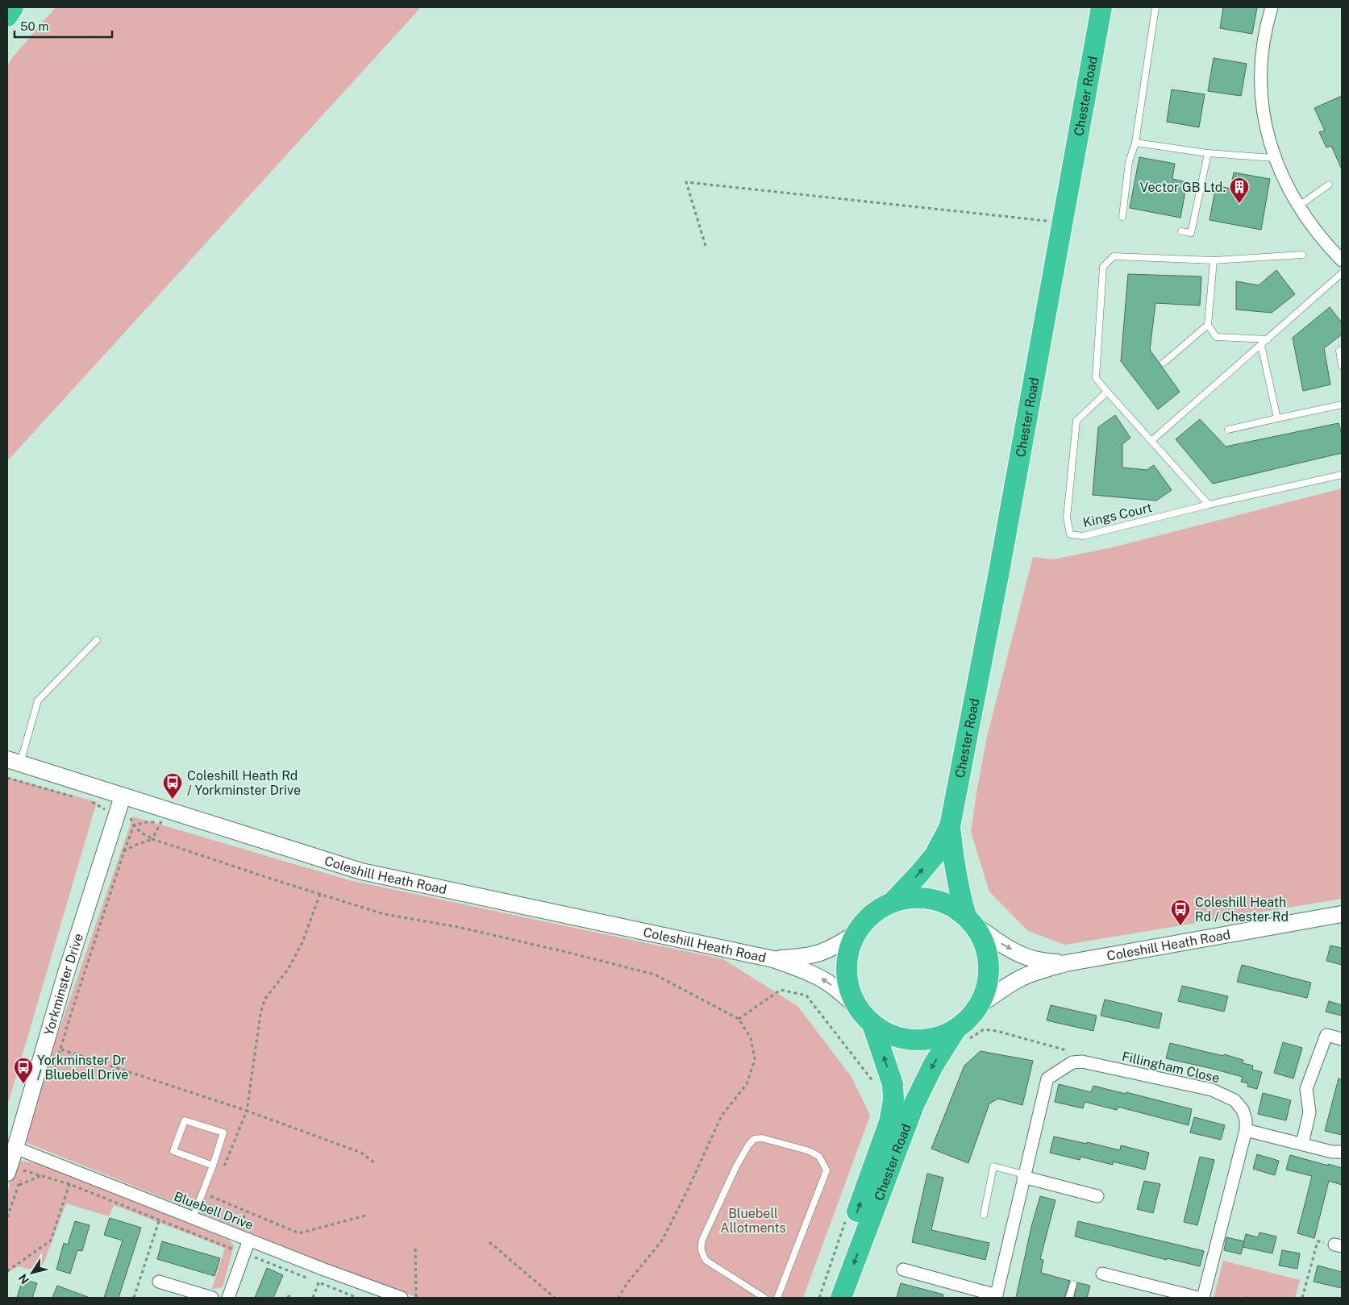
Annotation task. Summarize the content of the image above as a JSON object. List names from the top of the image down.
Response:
{
  "streets": {
    "highway": ["Chester Road"],
    "street": [
      "Coleshill Heath Road",
      "Yorkminster Drive",
      "Fillingham Close",
      "Bluebell Drive"
    ],
    "lane": ["Kings Court"]
  },
  "crossings": [
    ["Chester Road", "Coleshill Heath Road"],
    ["Coleshill Heath Road", "Yorkminster Drive"],
    ["Yorkminster Drive", "Bluebell Drive"]
  ],
  "parks": ["Bluebell Allotments"],
  "places": {
    "building": ["Vector GB Ltd."],
    "bus stop": ["Coleshill Heath Rd / Yorkminster Drive", "Coleshill Heath Rd / Chester Rd", "Yorkminster Dr / Bluebell Drive"]
  },
  "scale_bar": "50 m",
  "north": "bottom left"
}
